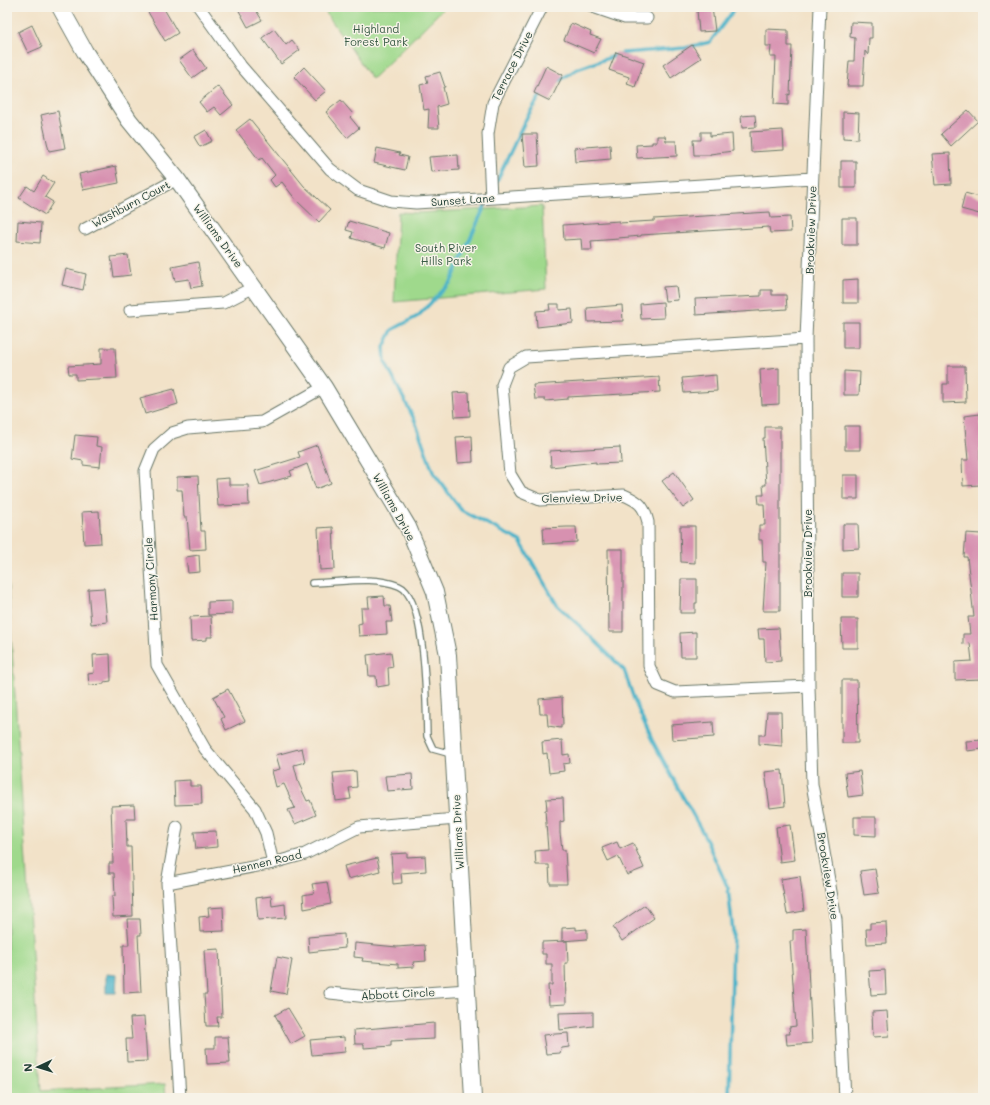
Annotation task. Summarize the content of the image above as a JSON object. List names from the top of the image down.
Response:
{
  "streets": {
    "main road": ["Williams Drive"],
    "street": [
      "Terrace Drive",
      "Sunset Lane",
      "Washburn Court",
      "Brookview Drive",
      "Glenview Drive",
      "Harmony Circle",
      "Hennen Road",
      "Abbott Circle"
    ]
  },
  "crossings": [
    ["Terrace Drive", "Sunset Lane"],
    ["Sunset Lane", "Brookview Drive"],
    ["Washburn Court", "Williams Drive"],
    ["Brookview Drive", "Glenview Drive"],
    ["Williams Drive", "Harmony Circle"],
    ["Williams Drive", "Hennen Road"],
    ["Williams Drive", "Abbott Circle"],
    ["Harmony Circle", "Hennen Road"]
  ],
  "parks": ["Highland Forest Park", "South River Hills Park"],
  "north": "left"
}
